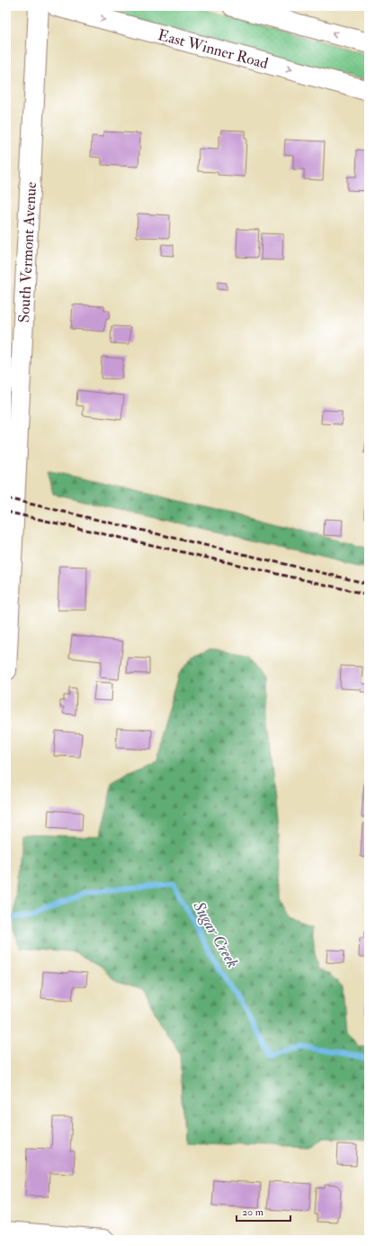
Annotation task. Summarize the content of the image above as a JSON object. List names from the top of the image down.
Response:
{
  "streets": {
    "street": ["East Winner Road", "South Vermont Avenue"]
  },
  "water": ["Sugar Creek"],
  "scale_bar": "20 m"
}
